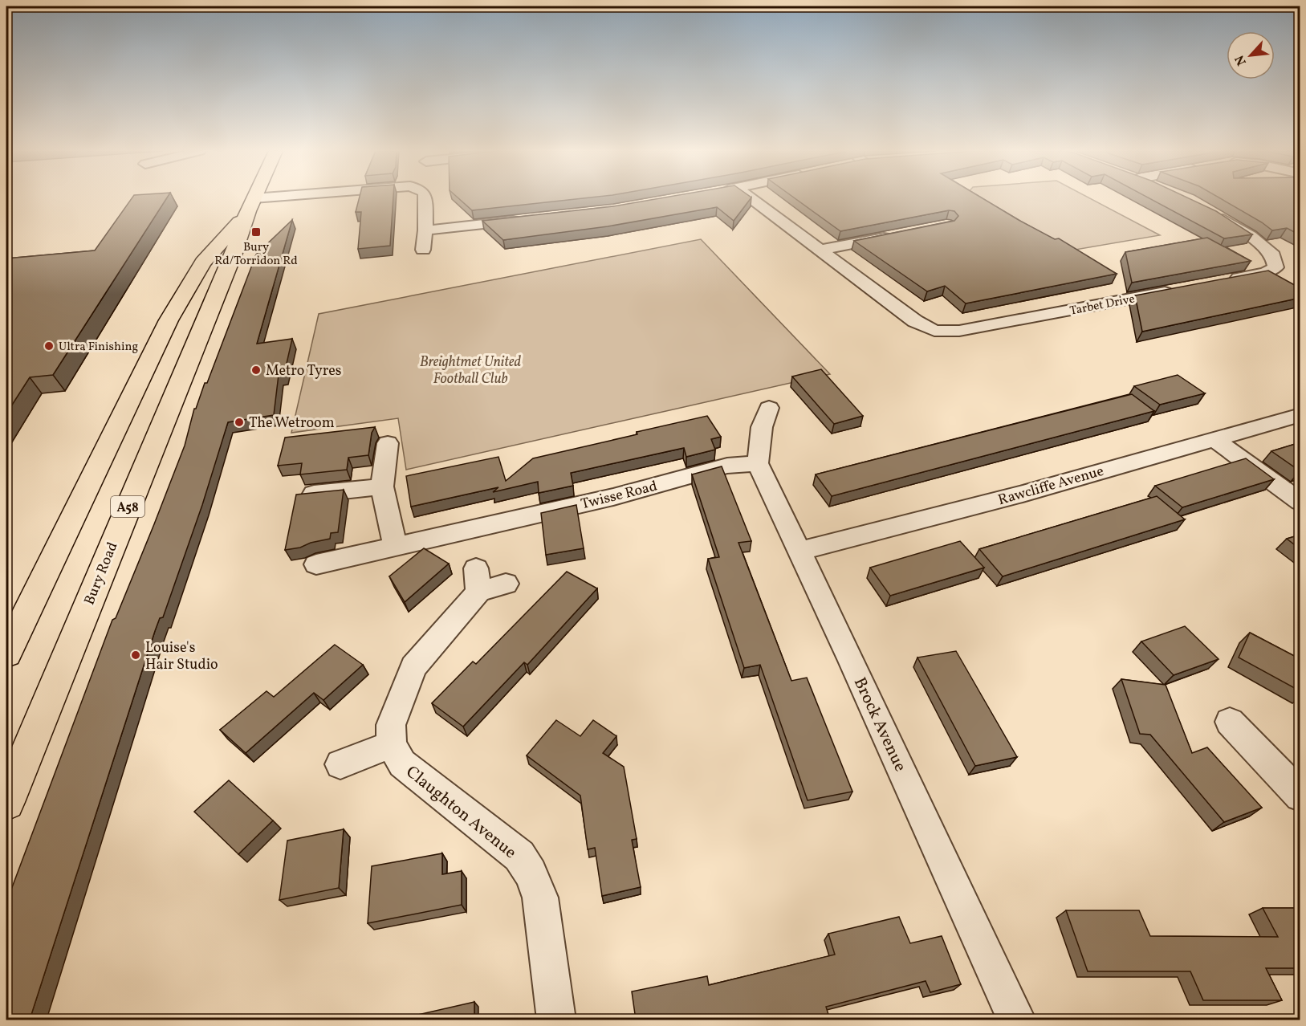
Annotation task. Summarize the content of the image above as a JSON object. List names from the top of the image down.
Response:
{
  "streets": {
    "highway": ["A58", "Bury Road"],
    "street": [
      "Tarbet Drive",
      "Rawcliffe Avenue",
      "Twisse Road",
      "Brock Avenue",
      "Claughton Avenue"
    ]
  },
  "crossings": [
    ["Rawcliffe Avenue", "Brock Avenue"],
    ["Twisse Road", "Brock Avenue"]
  ],
  "parks": ["Breightmet United Football Club"],
  "places": {
    "transit": ["Bury Rd/Torridon Rd"],
    "other": [
      "Ultra Finishing",
      "Metro Tyres",
      "The Wetroom",
      "Louise's Hair Studio"
    ]
  },
  "north": "bottom left"
}
